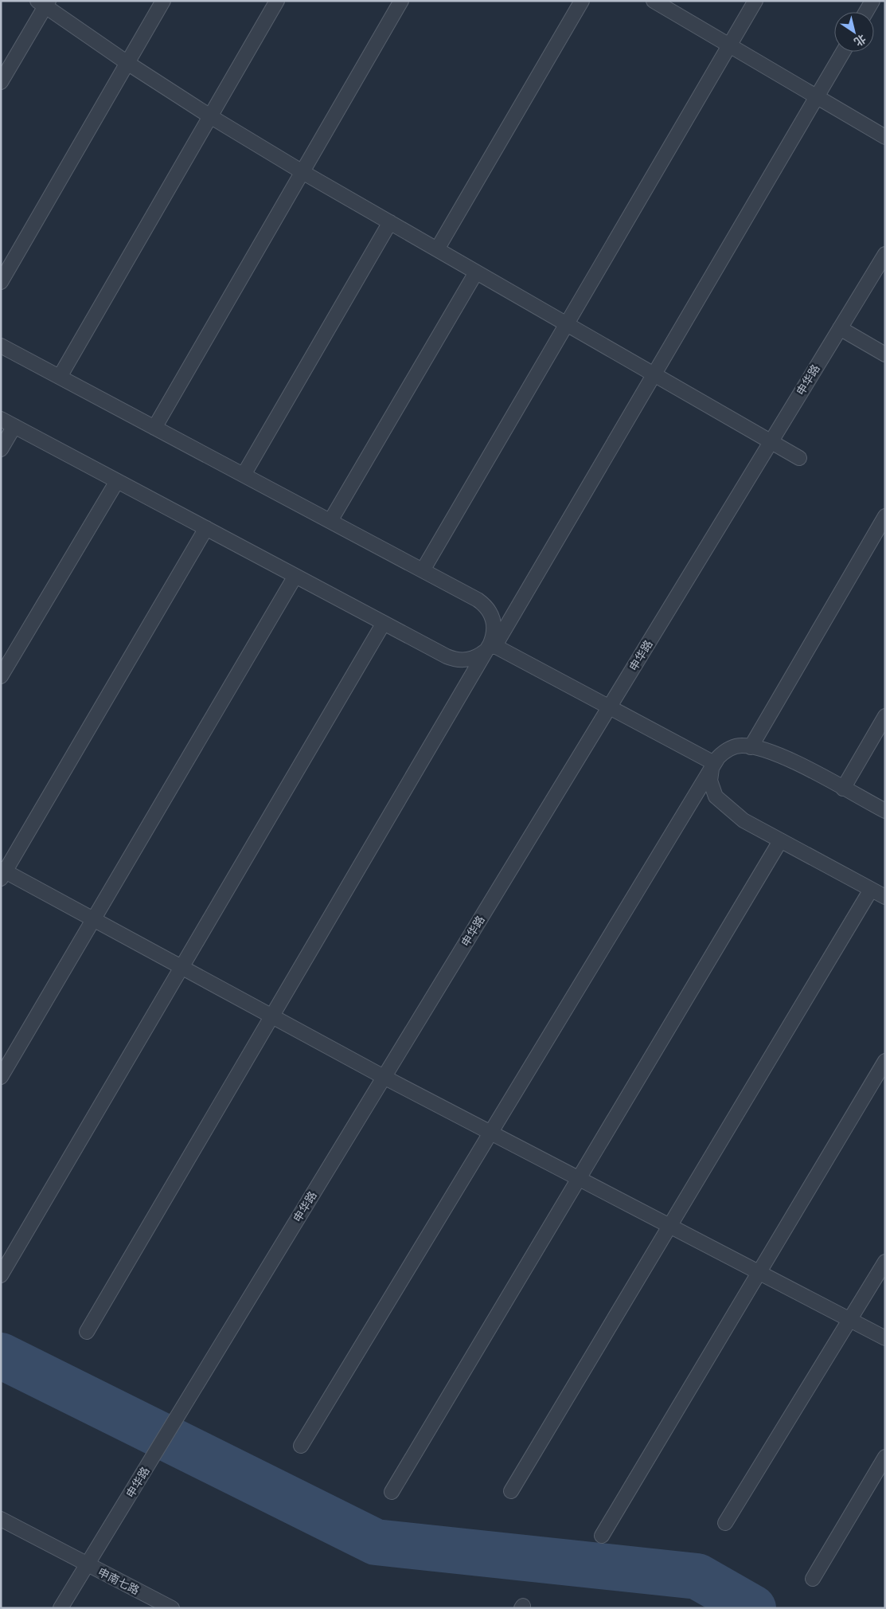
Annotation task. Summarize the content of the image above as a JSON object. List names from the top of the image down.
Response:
{
  "streets": {
    "lane": ["申华路", "申南七路"]
  },
  "crossings": [
    ["申华路", "申南七路"]
  ],
  "north": "bottom right"
}
